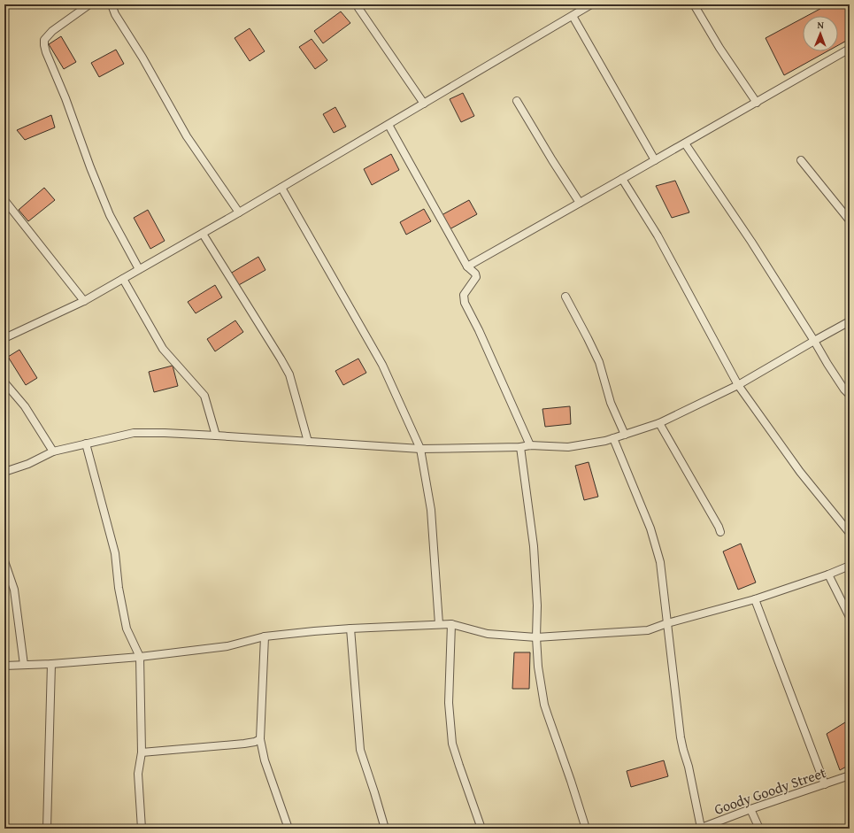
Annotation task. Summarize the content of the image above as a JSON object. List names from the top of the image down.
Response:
{
  "streets": {
    "street": ["Goody Goody Street"]
  },
  "north": "top"
}
